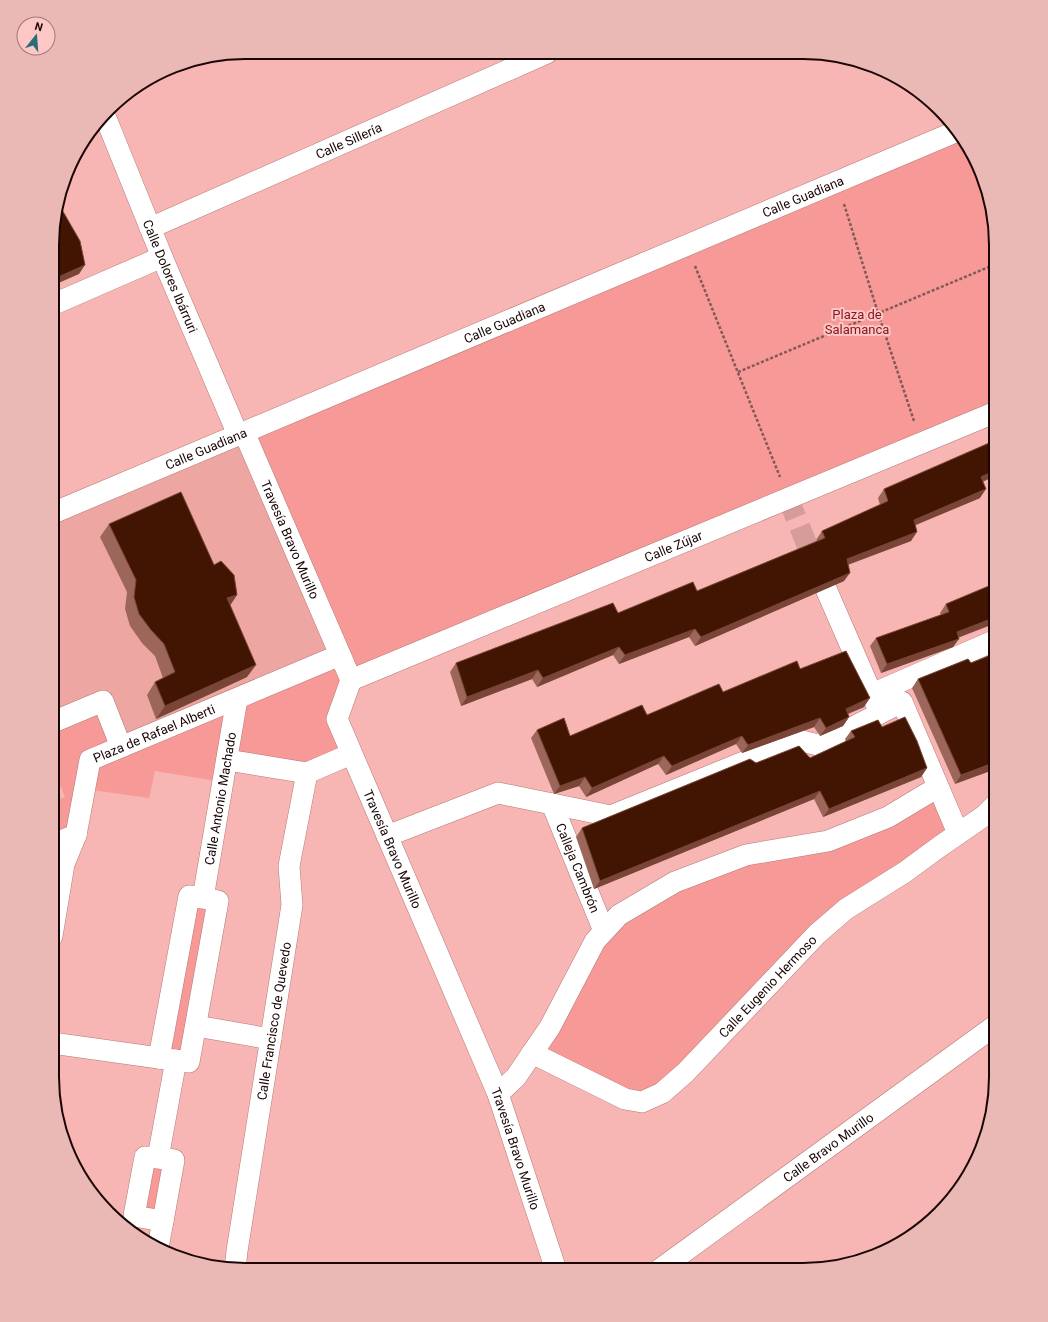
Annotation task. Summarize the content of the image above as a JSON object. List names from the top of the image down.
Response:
{
  "streets": {
    "street": [
      "Calle Sillería",
      "Calle Guadiana",
      "Calle Dolores Ibárruri",
      "Travesía Bravo Murillo",
      "Calle Zújar",
      "Plaza de Rafael Alberti",
      "Calle Antonio Machado",
      "Calleja Cambrón",
      "Calle Eugenio Hermoso",
      "Calle Francisco de Quevedo",
      "Calle Bravo Murillo"
    ]
  },
  "crossings": [
    ["Calle Sillería", "Calle Dolores Ibárruri"],
    ["Calle Guadiana", "Calle Dolores Ibárruri"],
    ["Calle Guadiana", "Travesía Bravo Murillo"],
    ["Calle Dolores Ibárruri", "Travesía Bravo Murillo"],
    ["Travesía Bravo Murillo", "Calle Zújar"],
    ["Travesía Bravo Murillo", "Plaza de Rafael Alberti"],
    ["Plaza de Rafael Alberti", "Calle Antonio Machado"]
  ],
  "parks": ["Plaza de Salamanca"],
  "north": "top"
}
